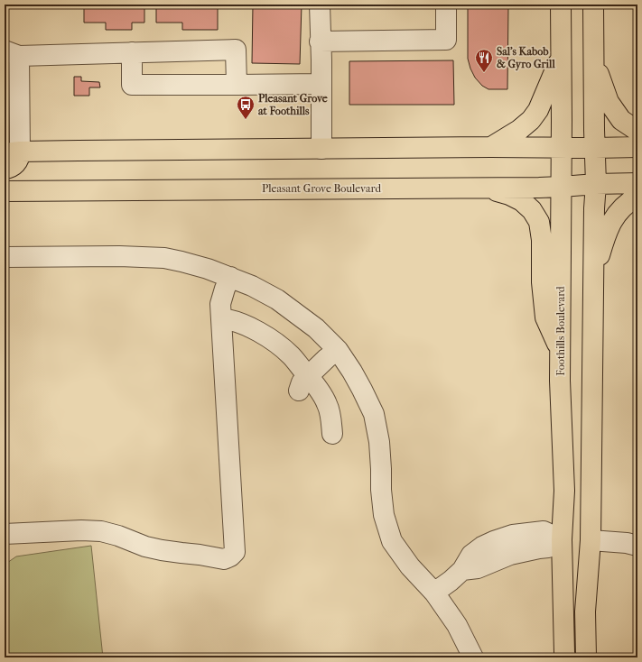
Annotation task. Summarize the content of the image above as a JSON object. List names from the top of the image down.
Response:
{
  "streets": {
    "main road": ["Pleasant Grove Boulevard", "Foothills Boulevard"]
  },
  "crossings": [
    ["Pleasant Grove Boulevard", "Foothills Boulevard"]
  ],
  "places": {
    "restaurant": ["Sal's Kabob & Gyro Grill"],
    "bus stop": ["Pleasant Grove at Foothills"]
  }
}
